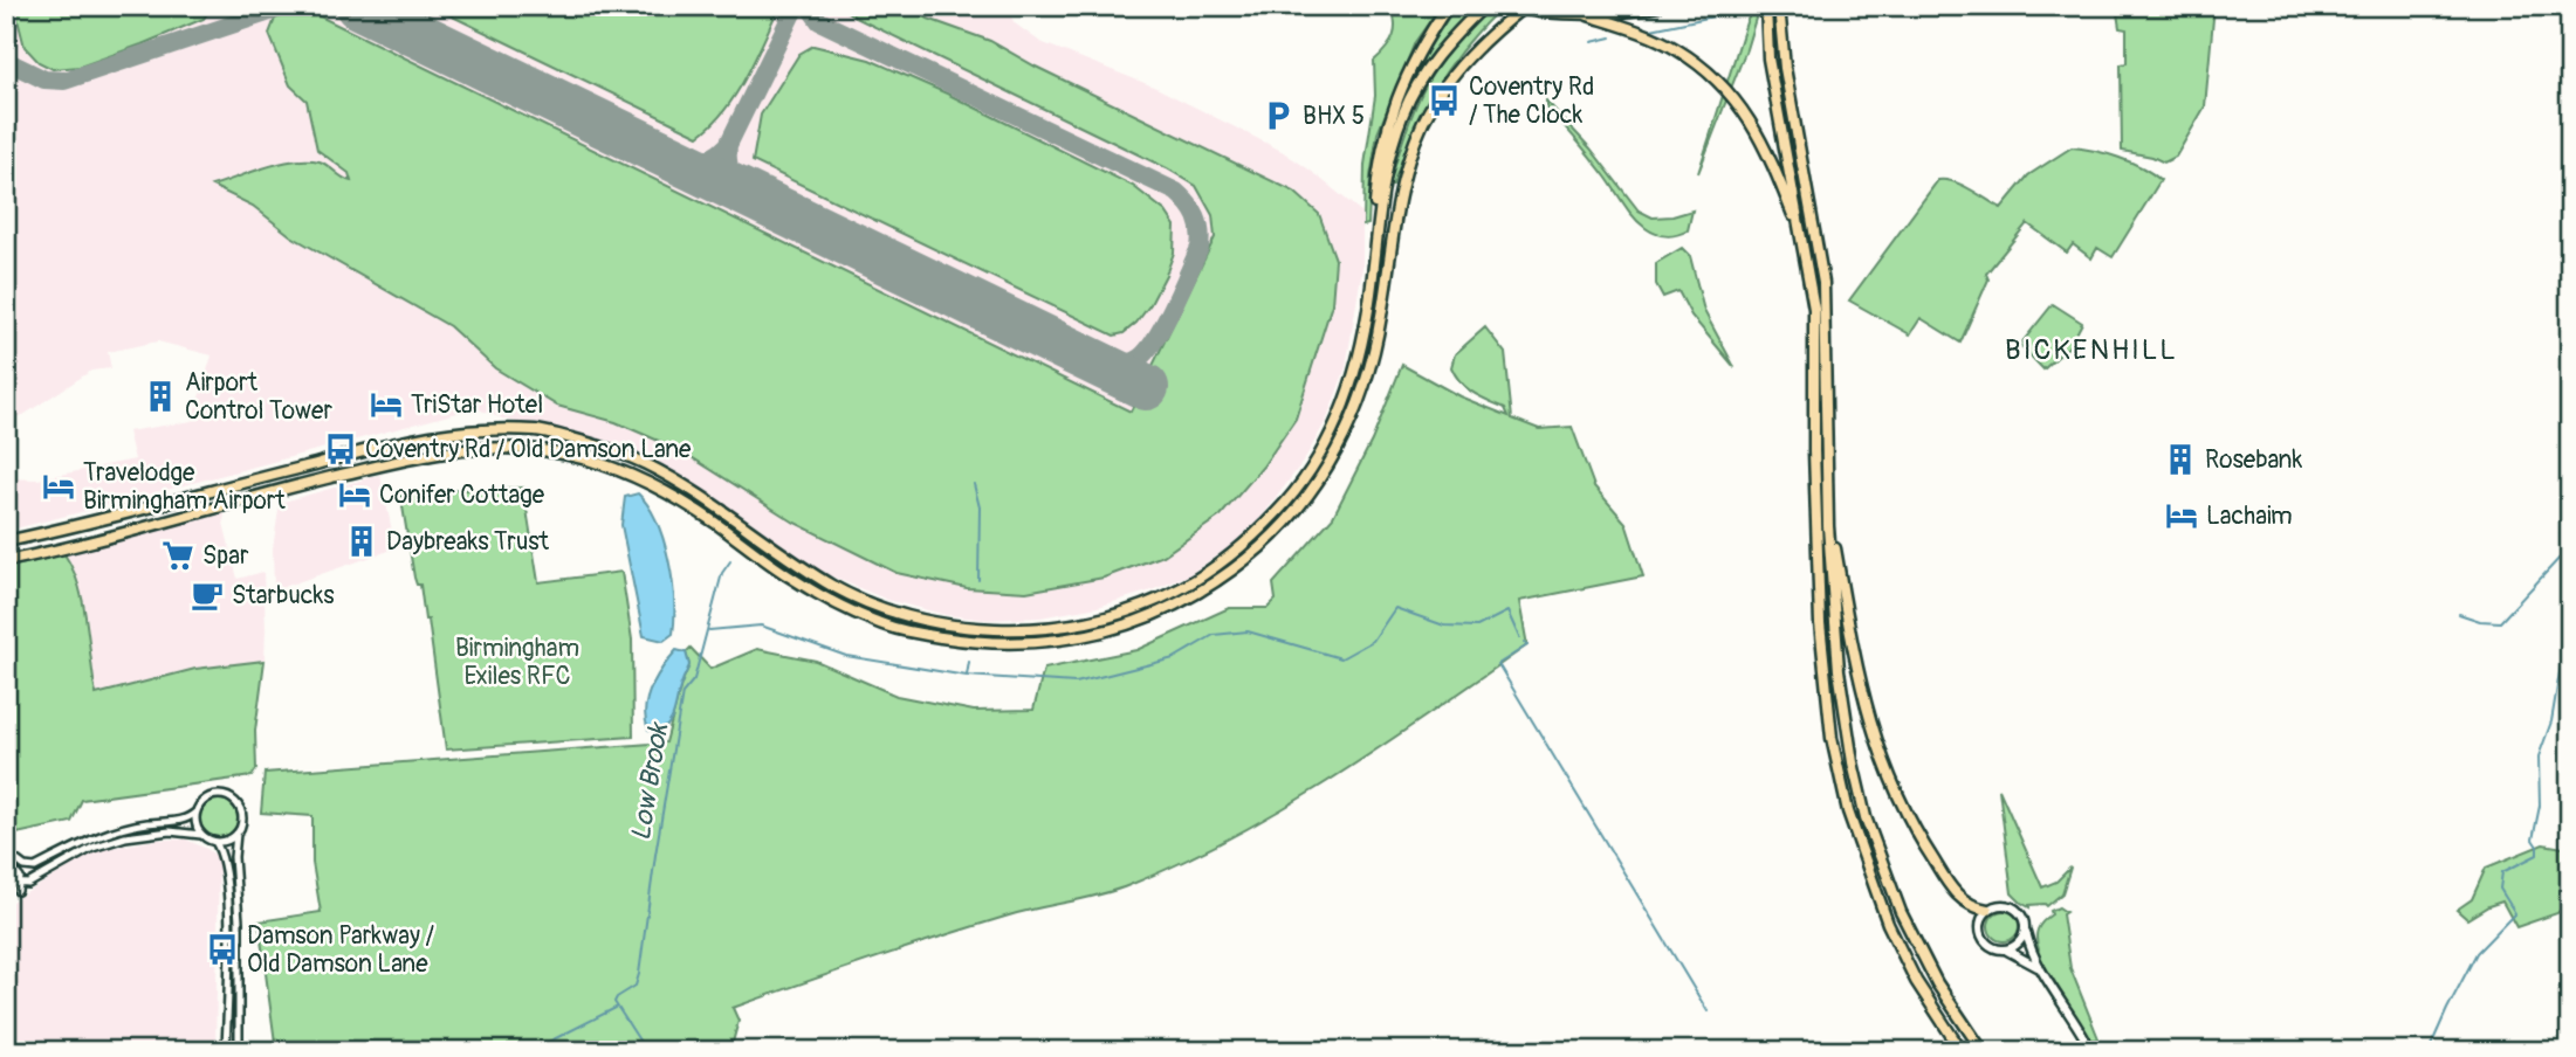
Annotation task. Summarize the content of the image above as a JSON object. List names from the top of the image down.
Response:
{
  "districts": ["BICKENHILL"],
  "water": ["Low Brook"],
  "parks": ["Birmingham Exiles RFC"],
  "places": {
    "bus stop": ["Coventry Rd / The Clock", "Coventry Rd / Old Damson Lane", "Damson Parkway / Old Damson Lane"],
    "parking": ["BHX 5"],
    "building": ["Airport Control Tower", "Rosebank", "Daybreaks Trust"],
    "hotel": [
      "TriStar Hotel",
      "Travelodge Birmingham Airport",
      "Conifer Cottage",
      "Lachaim"
    ],
    "supermarket": ["Spar"],
    "cafe": ["Starbucks"]
  }
}
